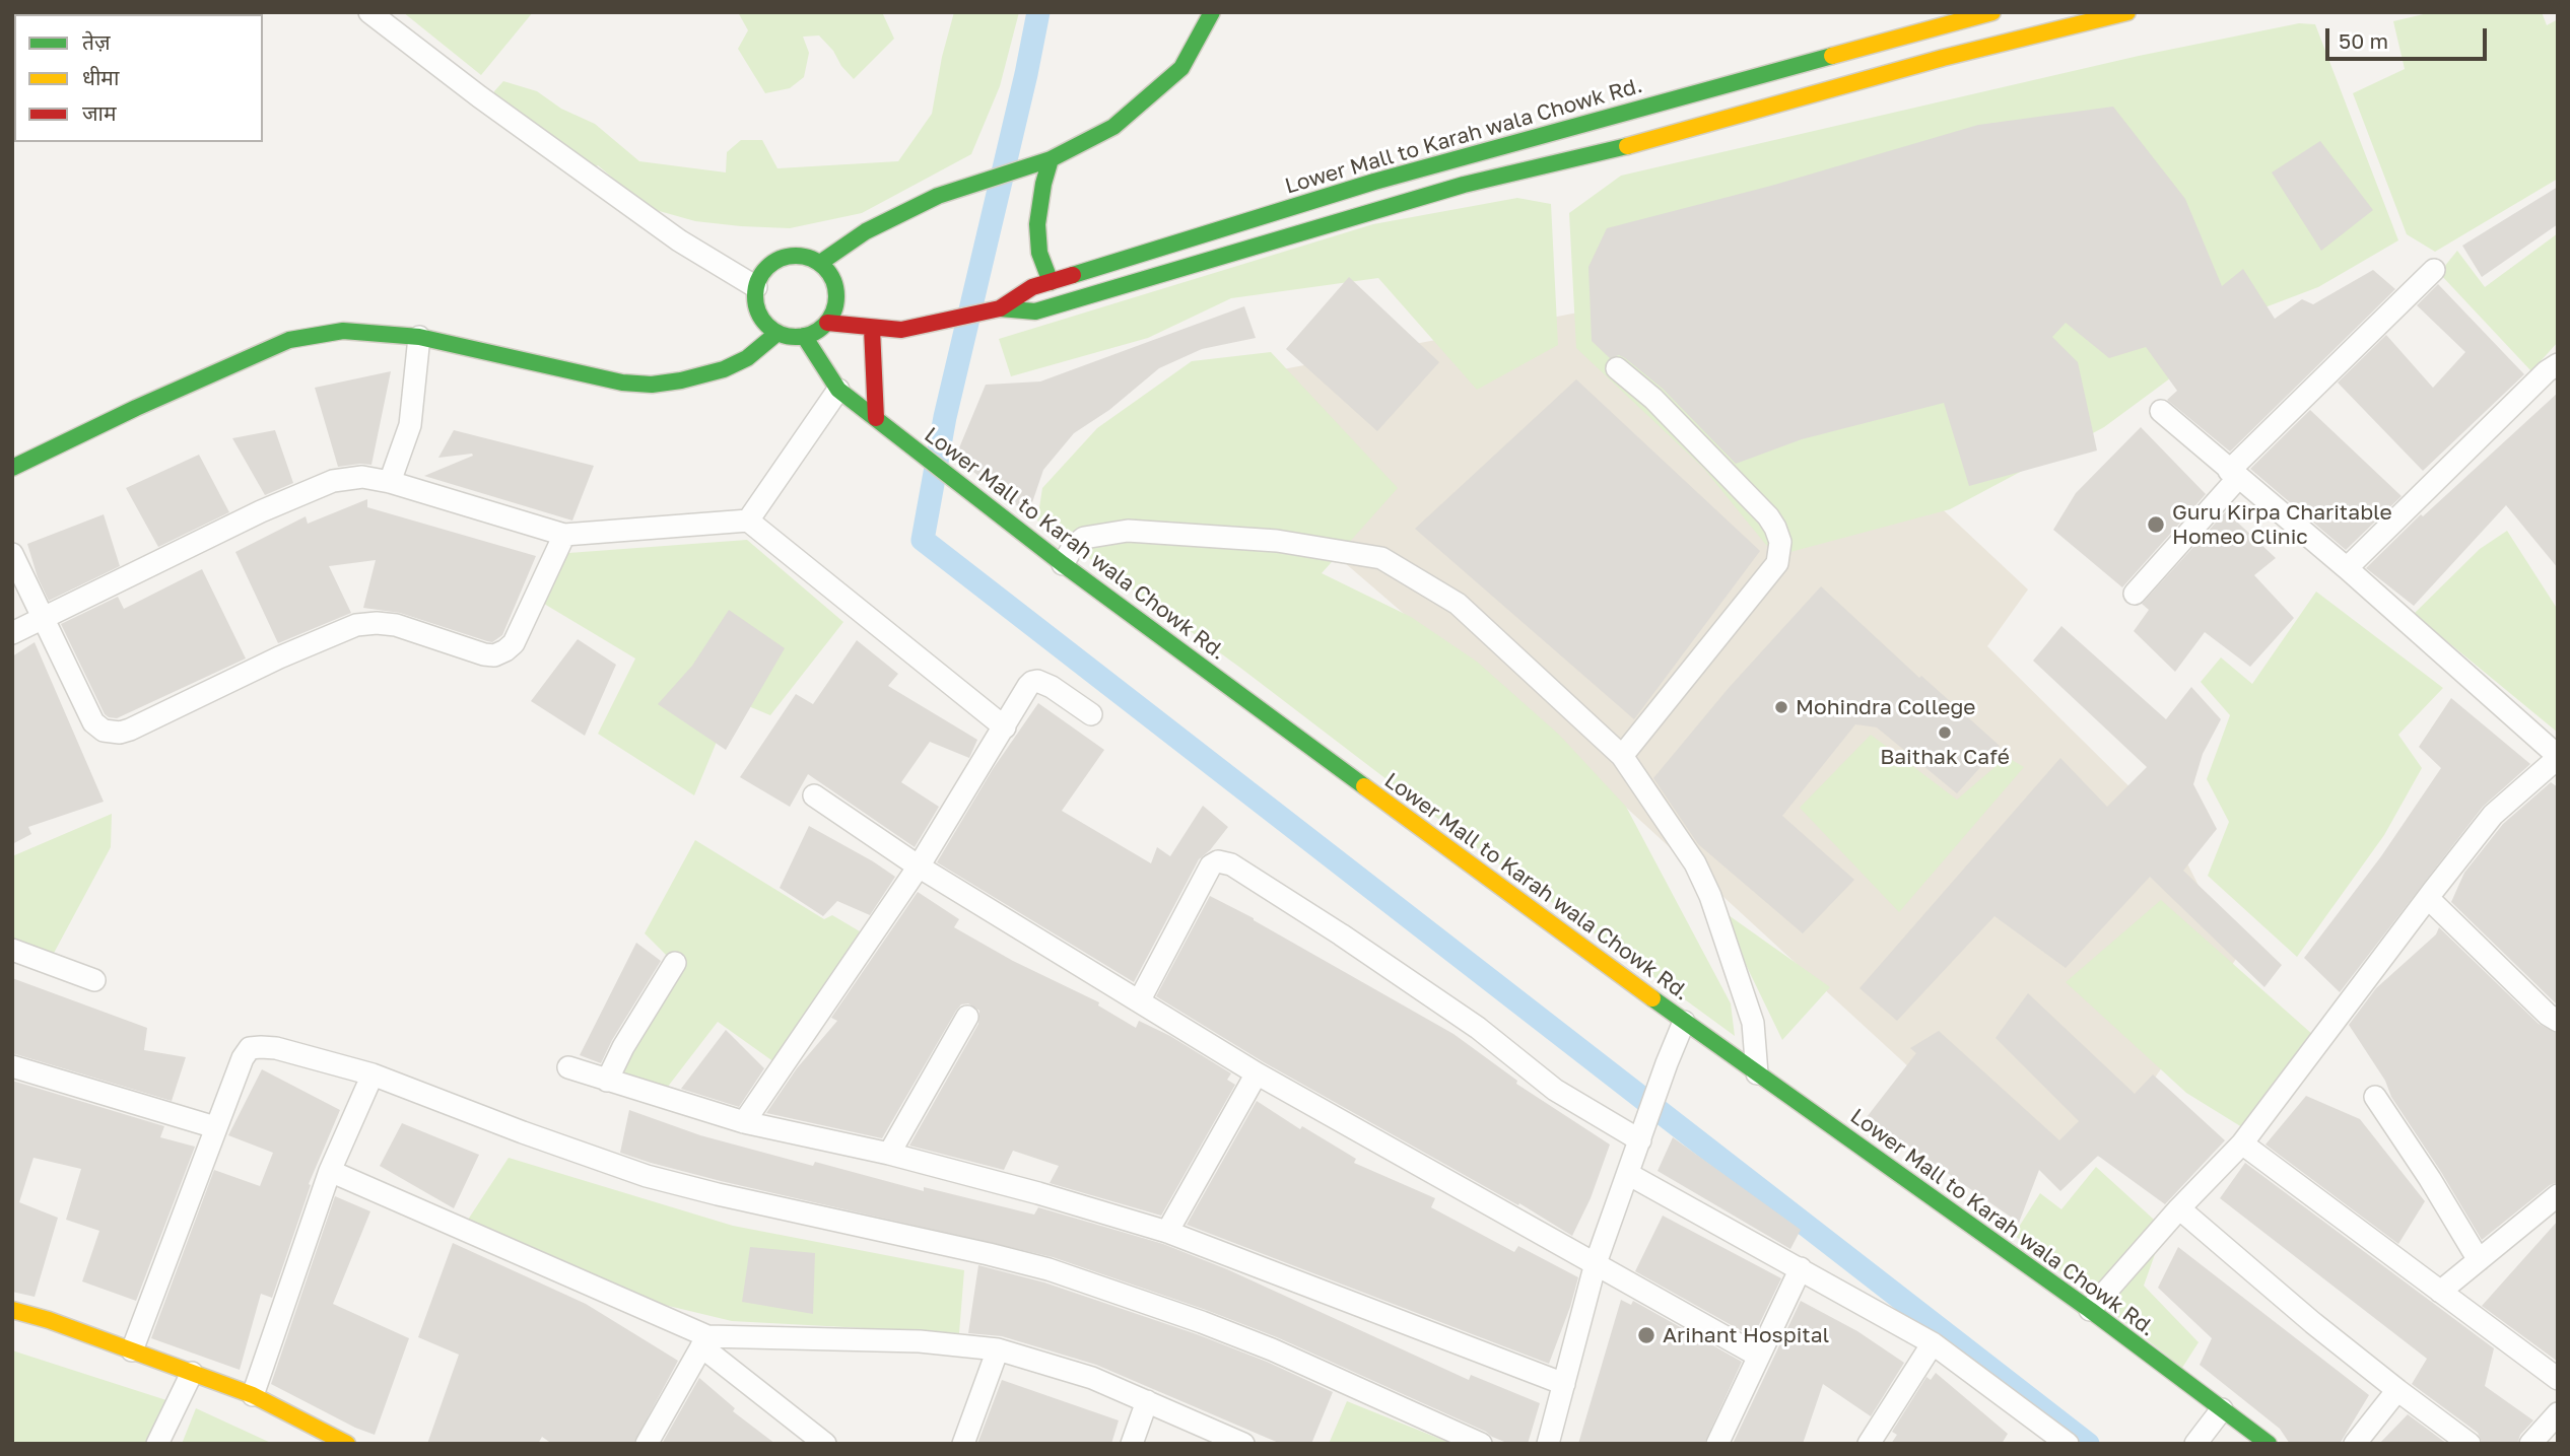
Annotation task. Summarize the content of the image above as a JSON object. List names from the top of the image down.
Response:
{
  "streets": {
    "main road": ["Lower Mall to Karah wala Chowk Rd."]
  },
  "places": [
    "Guru Kirpa Charitable Homeo Clinic",
    "Mohindra College",
    "Baithak Café",
    "Arihant Hospital"
  ],
  "legend": ["तेज़", "धीमा", "जाम"],
  "scale_bar": "50 m"
}
